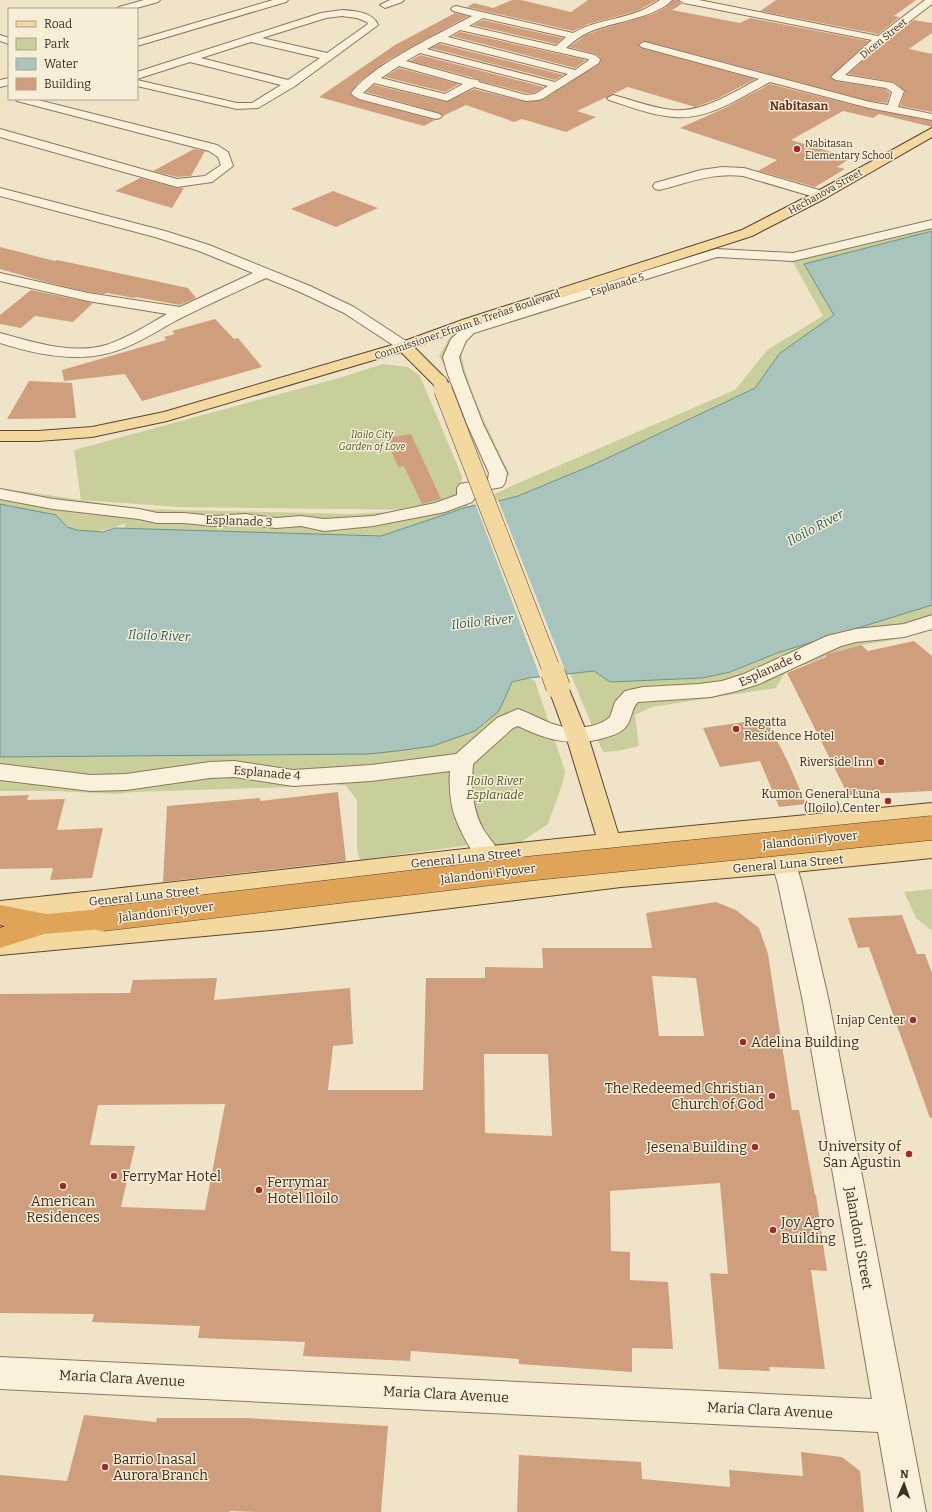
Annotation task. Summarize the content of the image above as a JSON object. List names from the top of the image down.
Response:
{
  "streets": {
    "highway": ["Jalandoni Flyover"],
    "main road": ["Hechanova Street", "Commissioner Efraim B. Treñas Boulevard", "General Luna Street"],
    "street": [
      "Dicen Street",
      "Esplanade 5",
      "Esplanade 3",
      "Esplanade 6",
      "Esplanade 4",
      "Jalandoni Street",
      "Maria Clara Avenue"
    ]
  },
  "crossings": [
    ["Hechanova Street", "Commissioner Efraim B. Treñas Boulevard"],
    ["Esplanade 5", "Esplanade 3"],
    ["General Luna Street", "Jalandoni Street"],
    ["Jalandoni Street", "Maria Clara Avenue"]
  ],
  "districts": ["Nabitasan"],
  "water": ["Iloilo River"],
  "parks": ["Iloilo City Garden of Love", "Iloilo River Esplanade"],
  "places": [
    "Nabitasan Elementary School",
    "Regatta Residence Hotel",
    "Riverside Inn",
    "Kumon General Luna (Iloilo) Center",
    "Injap Center",
    "Adelina Building",
    "The Redeemed Christian Church of God",
    "Jesena Building",
    "University of San Agustin",
    "FerryMar Hotel",
    "American Residences",
    "Ferrymar Hotel Iloilo",
    "Joy Agro Building",
    "Barrio Inasal Aurora Branch"
  ],
  "legend": [
    "Road",
    "Park",
    "Water",
    "Building"
  ],
  "north": "top"
}
